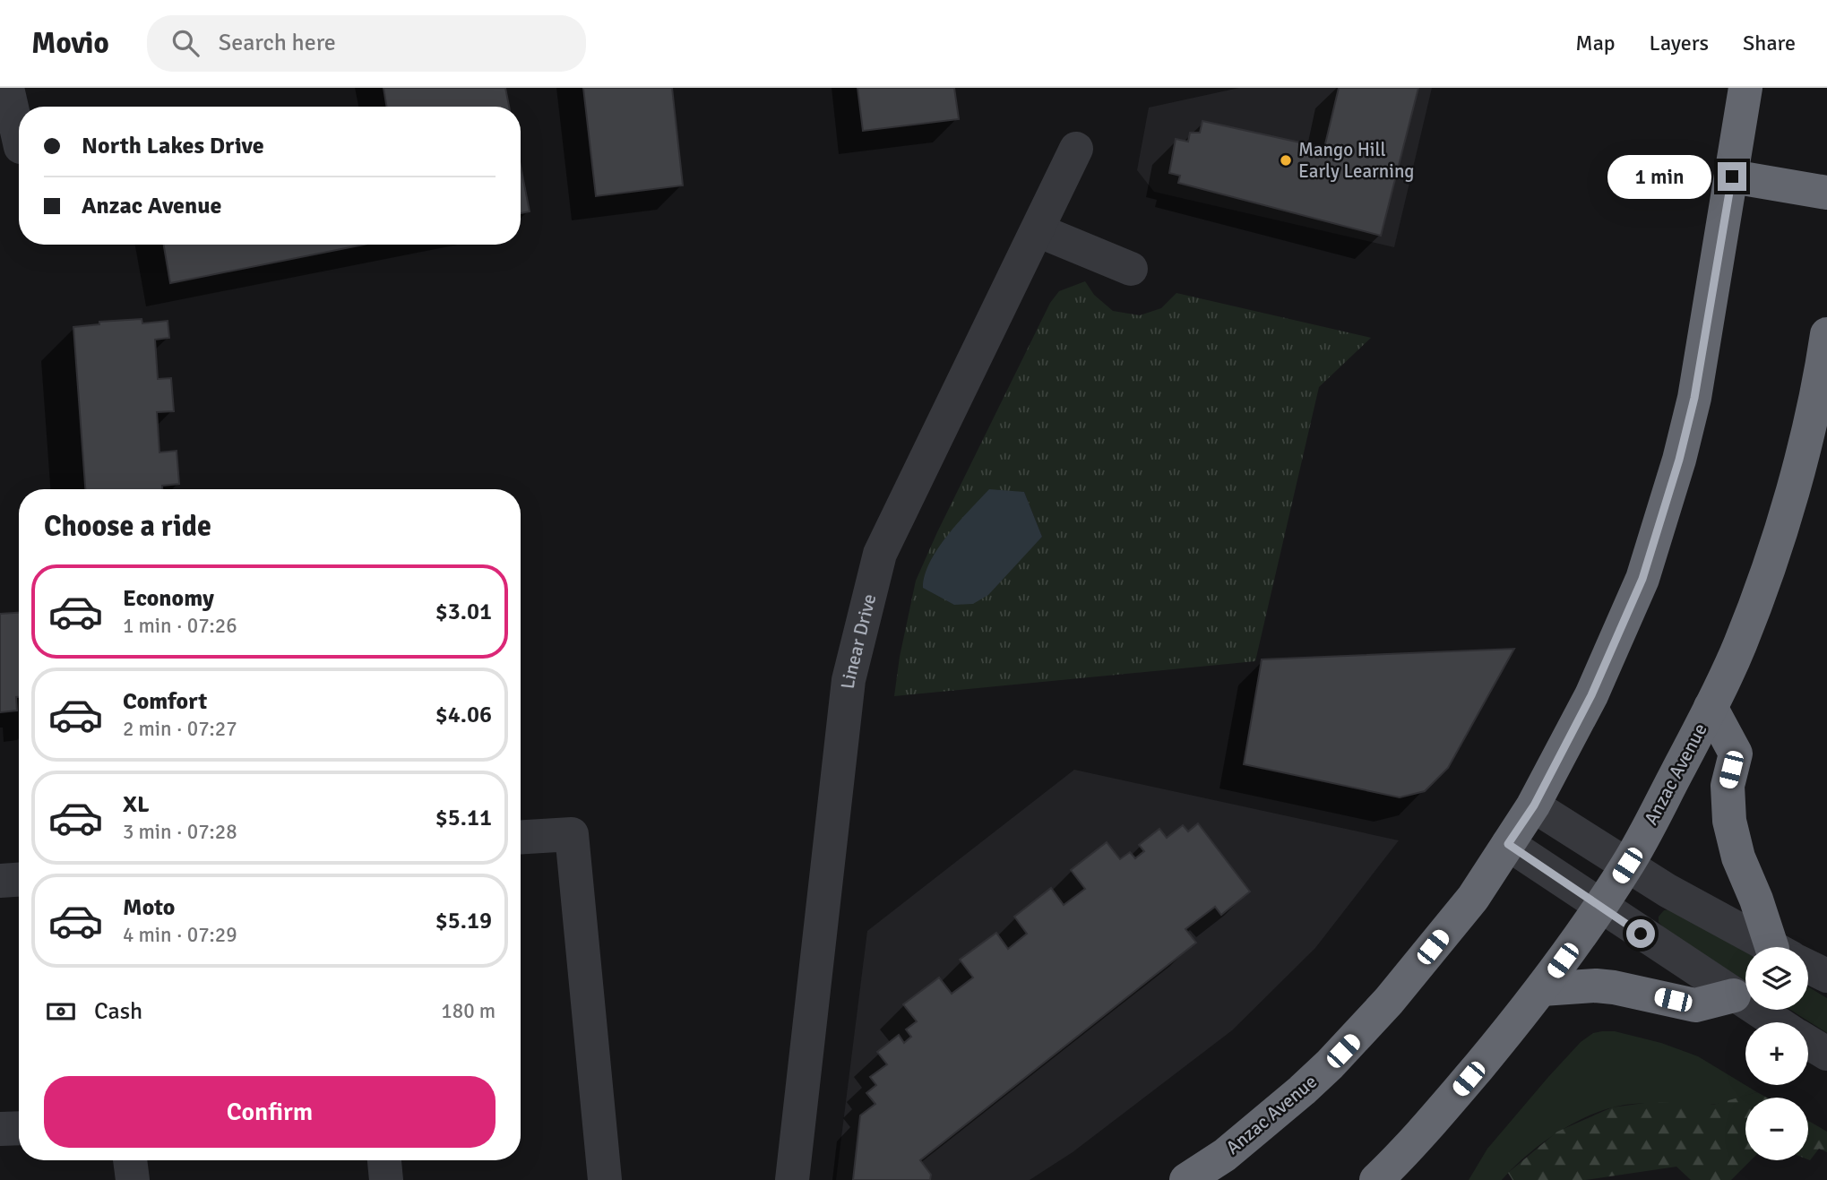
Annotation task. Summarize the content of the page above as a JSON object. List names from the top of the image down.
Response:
{
  "streets": {
    "highway": ["Anzac Avenue"],
    "street": ["Linear Drive"]
  },
  "places": ["Mango Hill Early Learning"],
  "page": {
    "header": "Movio",
    "search": "Search here",
    "nav": ["Map", "Layers", "Share"],
    "banner": ["North Lakes Drive", "Anzac Avenue"],
    "bubble": "1 min",
    "heading": "Choose a ride",
    "list": [
      {
        "name": "Economy",
        "note": "1 min · 07:26",
        "value": "$3.01"
      },
      {
        "name": "Comfort",
        "note": "2 min · 07:27",
        "value": "$4.06"
      },
      {
        "name": "XL",
        "note": "3 min · 07:28",
        "value": "$5.11"
      },
      {
        "name": "Moto",
        "note": "4 min · 07:29",
        "value": "$5.19"
      }
    ],
    "map_buttons": ["+", "−"],
    "pay": ["Cash", "180 m"],
    "buttons": "Confirm"
  }
}
